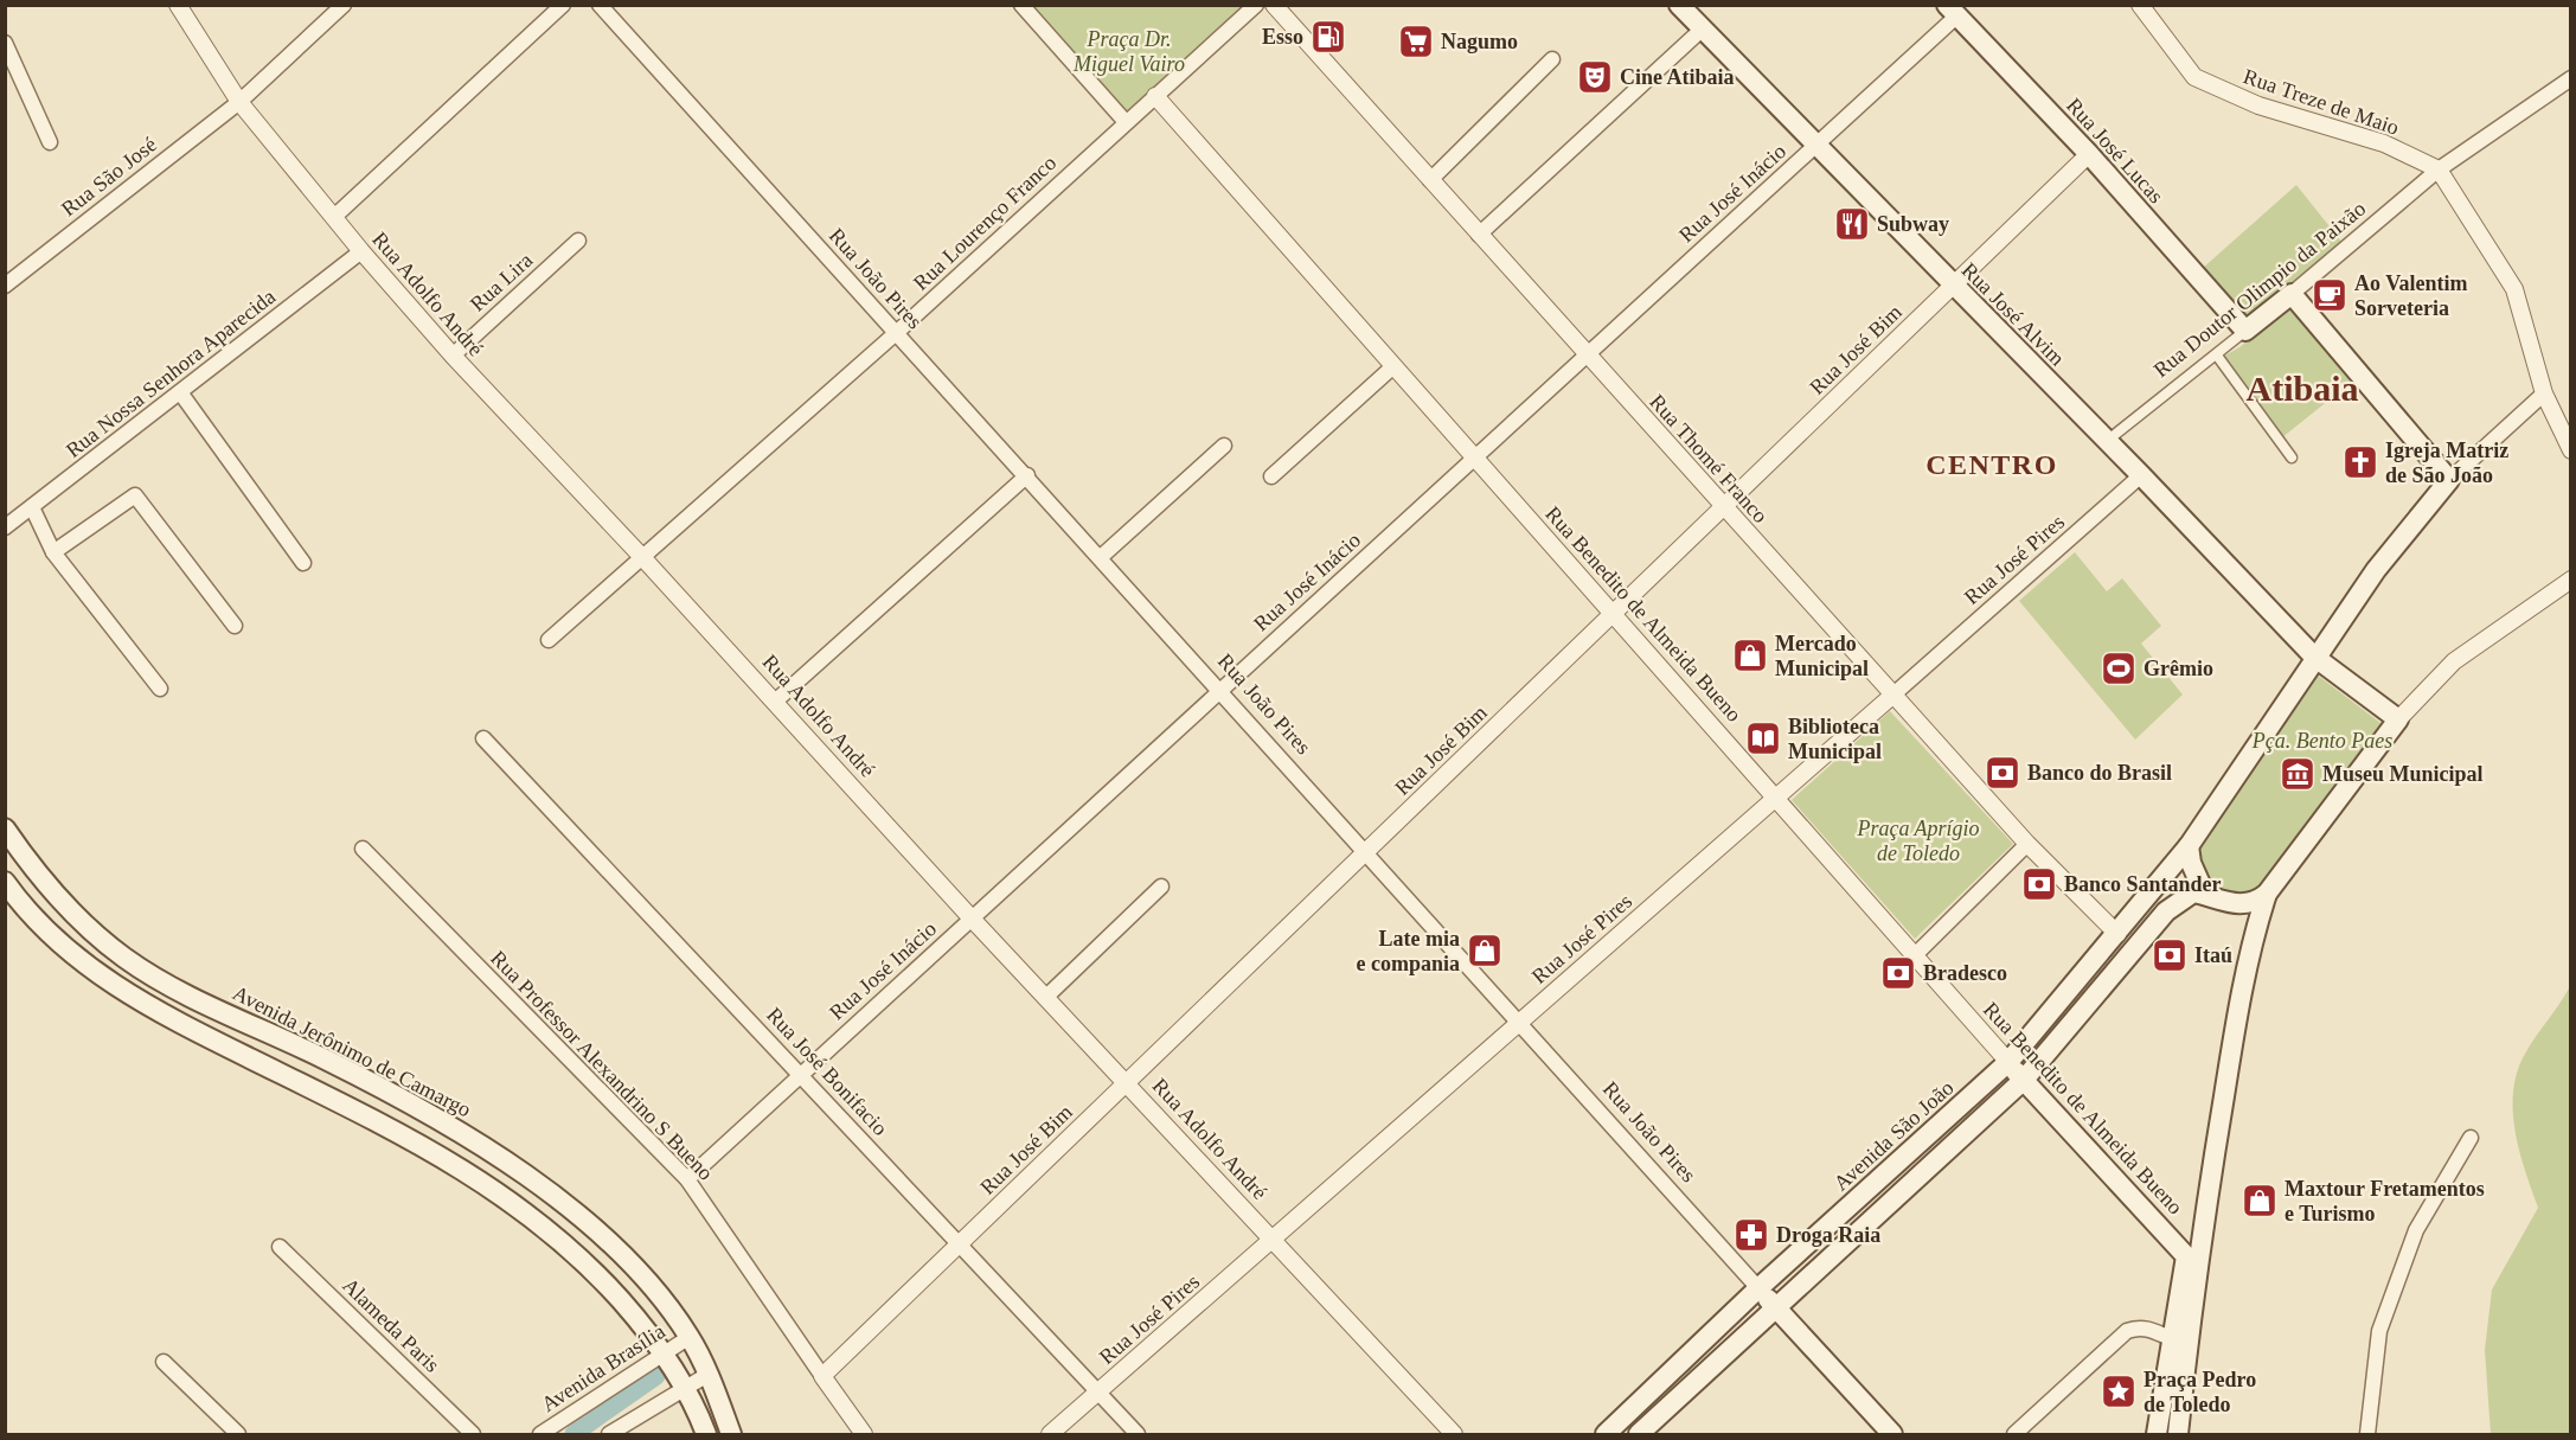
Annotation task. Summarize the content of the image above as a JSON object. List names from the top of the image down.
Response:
{
  "streets": {
    "main road": [
      "Rua José Lucas",
      "Rua João Pires",
      "Rua Doutor Olimpio da Paixão",
      "Rua José Alvim",
      "Rua Benedito de Almeida Bueno",
      "Avenida Jerônimo de Camargo",
      "Avenida São João"
    ],
    "street": [
      "Rua Treze de Maio",
      "Rua São José",
      "Rua José Inácio",
      "Rua Lourenço Franco",
      "Rua Lira",
      "Rua Adolfo André",
      "Rua José Bim",
      "Rua Nossa Senhora Aparecida",
      "Rua Thomé Franco",
      "Rua José Pires",
      "Rua Professor Alexandrino S Bueno",
      "Rua José Bonifacio",
      "Alameda Paris",
      "Avenida Brasília"
    ]
  },
  "crossings": [
    ["Rua Treze de Maio", "Rua Doutor Olimpio da Paixão"],
    ["Rua José Lucas", "Rua José Inácio"],
    ["Rua José Lucas", "Rua Doutor Olimpio da Paixão"],
    ["Rua José Lucas", "Rua José Bim"],
    ["Rua São José", "Rua Adolfo André"],
    ["Rua José Inácio", "Rua João Pires"],
    ["Rua José Inácio", "Rua Adolfo André"],
    ["Rua José Inácio", "Rua José Alvim"],
    ["Rua José Inácio", "Rua Thomé Franco"],
    ["Rua José Inácio", "Rua Benedito de Almeida Bueno"],
    ["Rua José Inácio", "Rua Professor Alexandrino S Bueno"],
    ["Rua José Inácio", "Rua José Bonifacio"],
    ["Rua Lourenço Franco", "Rua João Pires"],
    ["Rua Lourenço Franco", "Rua Adolfo André"],
    ["Rua Lourenço Franco", "Rua Benedito de Almeida Bueno"],
    ["Rua João Pires", "Rua José Bim"],
    ["Rua João Pires", "Rua José Pires"],
    ["Rua João Pires", "Avenida São João"],
    ["Rua Lira", "Rua Adolfo André"],
    ["Rua Doutor Olimpio da Paixão", "Rua José Alvim"],
    ["Rua Adolfo André", "Rua José Bim"],
    ["Rua Adolfo André", "Rua Nossa Senhora Aparecida"],
    ["Rua Adolfo André", "Rua José Pires"],
    ["Rua José Alvim", "Rua José Bim"],
    ["Rua José Alvim", "Rua José Pires"],
    ["Rua José Alvim", "Avenida São João"],
    ["Rua José Bim", "Rua Thomé Franco"],
    ["Rua José Bim", "Rua Benedito de Almeida Bueno"],
    ["Rua José Bim", "Rua Professor Alexandrino S Bueno"],
    ["Rua José Bim", "Rua José Bonifacio"],
    ["Rua Thomé Franco", "Rua José Pires"],
    ["Rua Thomé Franco", "Avenida São João"],
    ["Rua José Pires", "Rua Benedito de Almeida Bueno"],
    ["Rua José Pires", "Rua José Bonifacio"],
    ["Rua Benedito de Almeida Bueno", "Avenida São João"],
    ["Avenida Jerônimo de Camargo", "Avenida Brasília"]
  ],
  "districts": ["Atibaia", "CENTRO"],
  "parks": ["Praça Dr. Miguel Vairo", "Pça. Bento Paes", "Praça Aprígio de Toledo"],
  "places": {
    "fuel station": ["Esso"],
    "supermarket": ["Nagumo"],
    "theatre": ["Cine Atibaia"],
    "restaurant": ["Subway"],
    "cafe": ["Ao Valentim Sorveteria"],
    "church": ["Igreja Matriz de São João"],
    "shop": ["Mercado Municipal", "Late mia e compania", "Maxtour Fretamentos e Turismo"],
    "sports": ["Grêmio"],
    "library": ["Biblioteca Municipal"],
    "bank": [
      "Banco do Brasil",
      "Banco Santander",
      "Itaú",
      "Bradesco"
    ],
    "museum": ["Museu Municipal"],
    "pharmacy": ["Droga Raia"],
    "place": ["Praça Pedro de Toledo"]
  }
}
